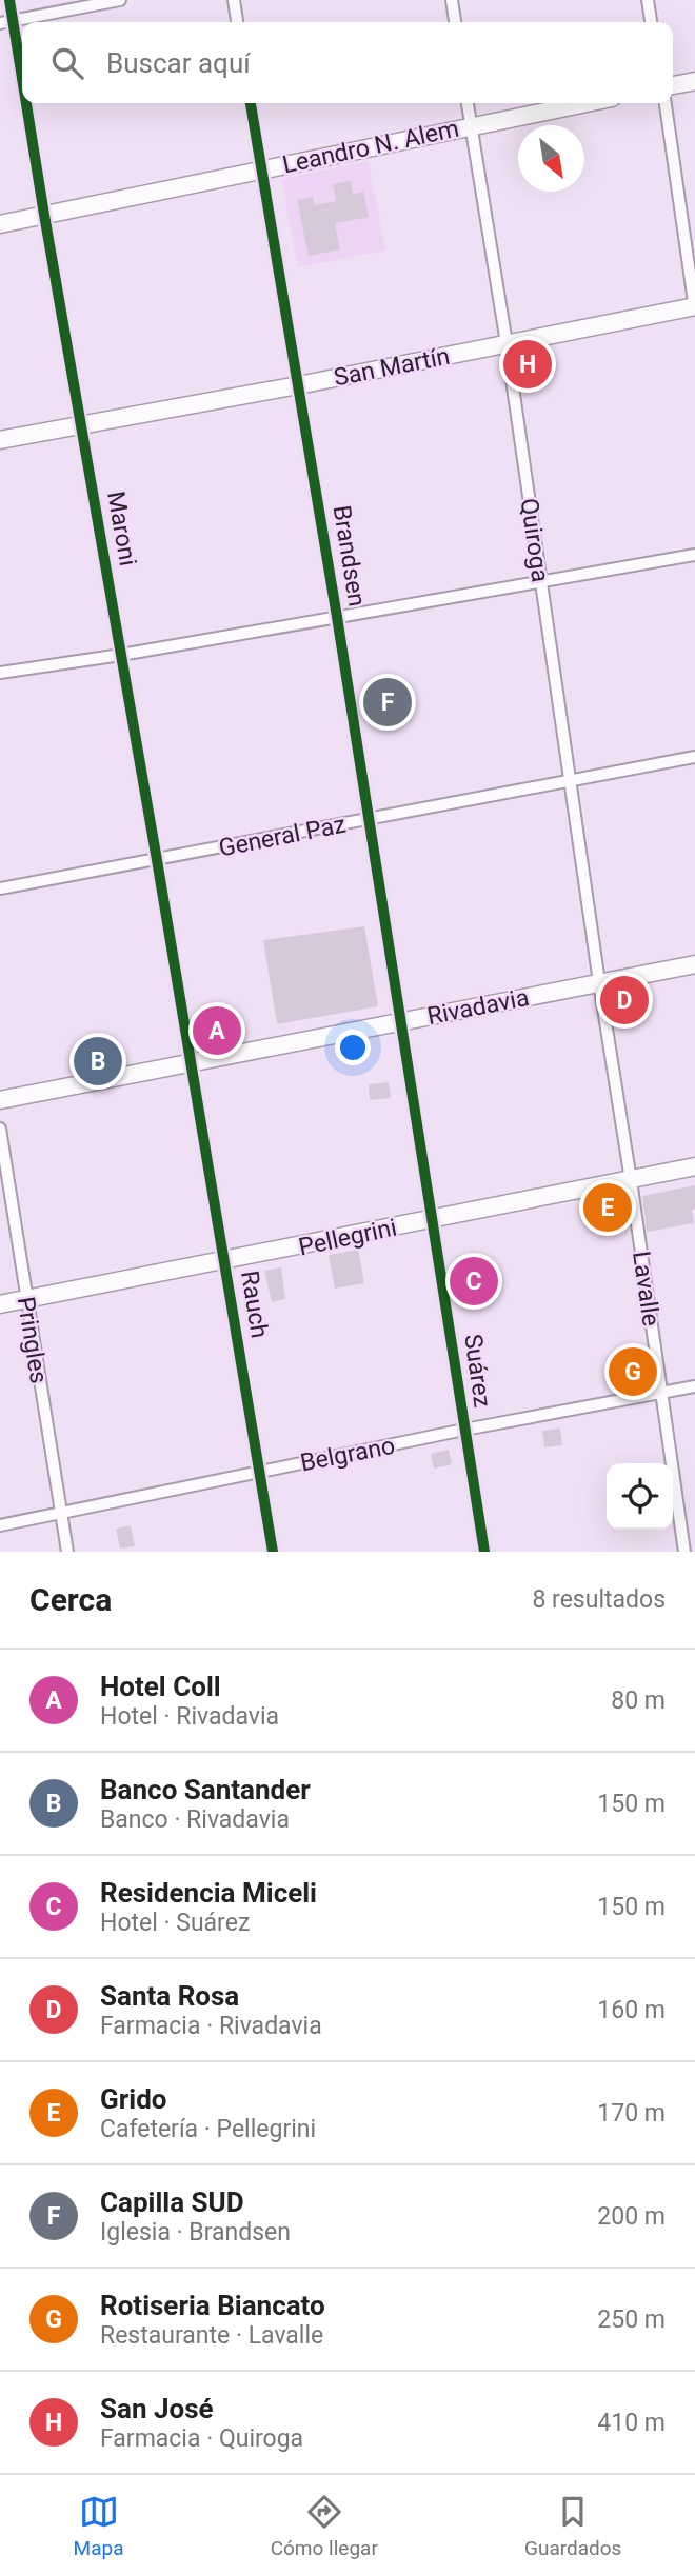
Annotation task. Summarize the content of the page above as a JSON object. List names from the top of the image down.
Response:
{
  "streets": {
    "main road": [
      "Leandro N. Alem",
      "San Martín",
      "Rivadavia",
      "Pellegrini"
    ],
    "street": [
      "Maroni",
      "Quiroga",
      "Brandsen",
      "General Paz",
      "Lavalle",
      "Rauch",
      "Pringles",
      "Suárez",
      "Belgrano"
    ]
  },
  "crossings": [
    ["Leandro N. Alem", "Maroni"],
    ["Leandro N. Alem", "Quiroga"],
    ["Leandro N. Alem", "Brandsen"],
    ["San Martín", "Maroni"],
    ["San Martín", "Quiroga"],
    ["San Martín", "Brandsen"],
    ["Maroni", "General Paz"],
    ["Maroni", "Rivadavia"],
    ["Maroni", "Rauch"],
    ["Quiroga", "General Paz"],
    ["Quiroga", "Rivadavia"],
    ["Quiroga", "Lavalle"],
    ["Brandsen", "General Paz"],
    ["Brandsen", "Rivadavia"],
    ["Brandsen", "Suárez"],
    ["Rivadavia", "Lavalle"],
    ["Rivadavia", "Rauch"],
    ["Rivadavia", "Suárez"],
    ["Pellegrini", "Lavalle"],
    ["Pellegrini", "Rauch"],
    ["Pellegrini", "Pringles"],
    ["Pellegrini", "Suárez"],
    ["Lavalle", "Belgrano"],
    ["Rauch", "Belgrano"],
    ["Pringles", "Belgrano"],
    ["Suárez", "Belgrano"]
  ],
  "north": "bottom right",
  "page": {
    "search": "Buscar aquí",
    "pins": [
      "H",
      "F",
      "D",
      "A",
      "B",
      "E",
      "C",
      "G"
    ],
    "heading": ["Cerca", "8 resultados"],
    "list": [
      {
        "mark": "A",
        "name": "Hotel Coll",
        "note": "Hotel · Rivadavia",
        "value": "80 m"
      },
      {
        "mark": "B",
        "name": "Banco Santander",
        "note": "Banco · Rivadavia",
        "value": "150 m"
      },
      {
        "mark": "C",
        "name": "Residencia Miceli",
        "note": "Hotel · Suárez",
        "value": "150 m"
      },
      {
        "mark": "D",
        "name": "Santa Rosa",
        "note": "Farmacia · Rivadavia",
        "value": "160 m"
      },
      {
        "mark": "E",
        "name": "Grido",
        "note": "Cafetería · Pellegrini",
        "value": "170 m"
      },
      {
        "mark": "F",
        "name": "Capilla SUD",
        "note": "Iglesia · Brandsen",
        "value": "200 m"
      },
      {
        "mark": "G",
        "name": "Rotiseria Biancato",
        "note": "Restaurante · Lavalle",
        "value": "250 m"
      },
      {
        "mark": "H",
        "name": "San José",
        "note": "Farmacia · Quiroga",
        "value": "410 m"
      }
    ],
    "nav": ["Mapa", "Cómo llegar", "Guardados"]
  }
}
